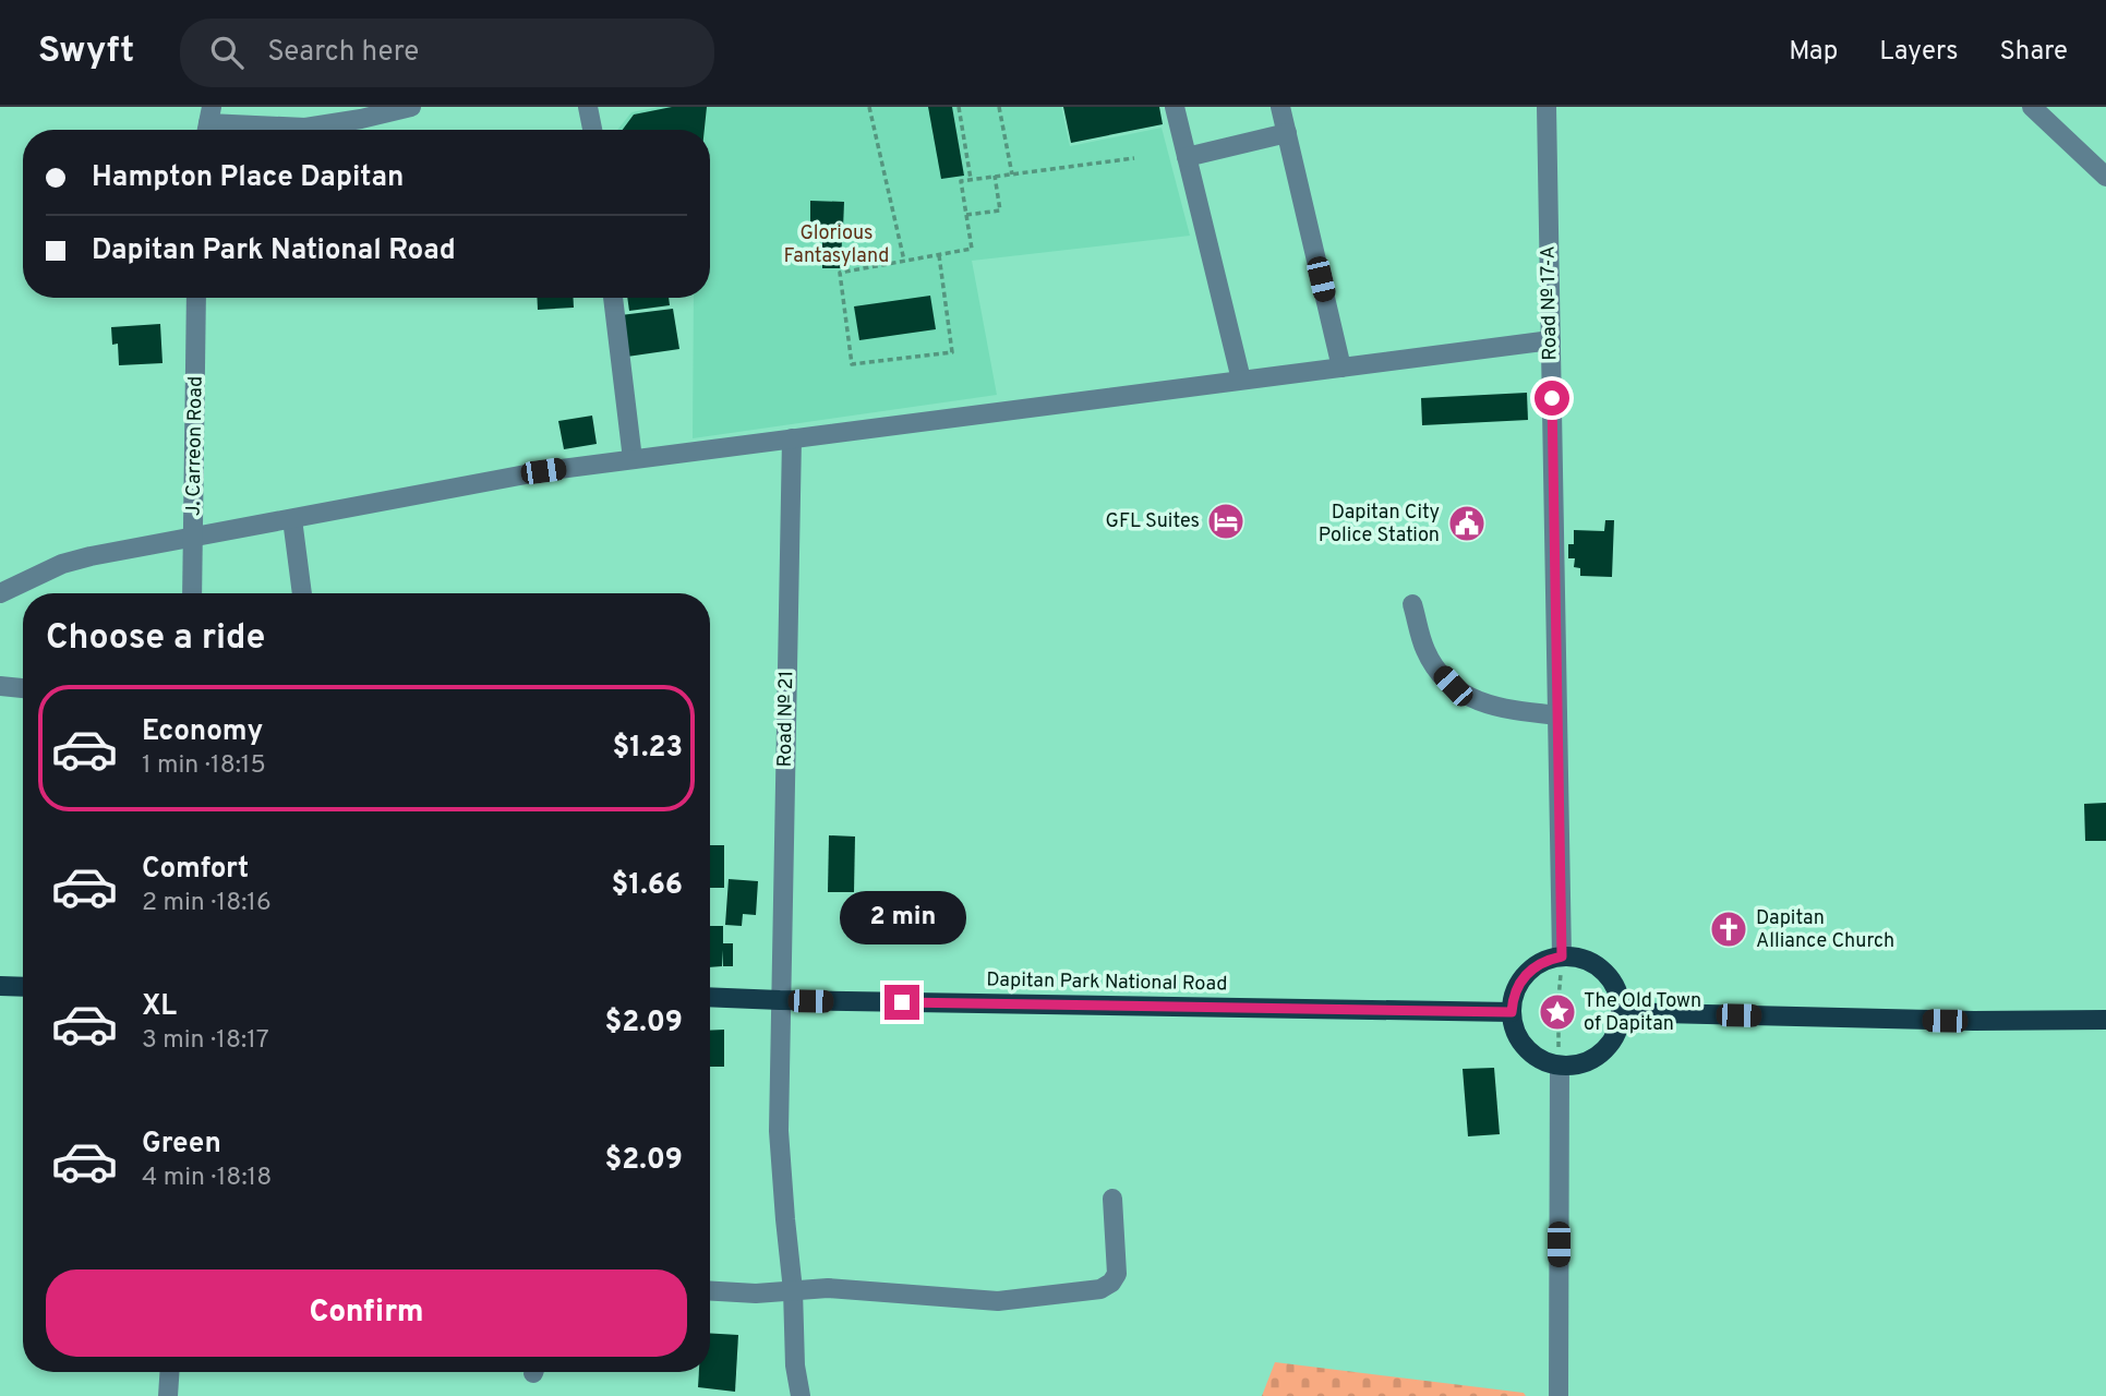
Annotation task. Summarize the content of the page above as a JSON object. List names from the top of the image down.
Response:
{
  "streets": {
    "main road": ["Dapitan Park National Road"],
    "street": ["Road № 17-A", "J. Carreon Road", "Road № 21"]
  },
  "crossings": [
    ["Road № 21", "Dapitan Park National Road"]
  ],
  "parks": ["Glorious Fantasyland"],
  "places": {
    "hotel": ["GFL Suites"],
    "public building": ["Dapitan City Police Station"],
    "church": ["Dapitan Alliance Church"],
    "place": ["The Old Town of Dapitan"]
  },
  "page": {
    "header": "Swyft",
    "search": "Search here",
    "nav": ["Map", "Layers", "Share"],
    "banner": ["Hampton Place Dapitan", "Dapitan Park National Road"],
    "heading": "Choose a ride",
    "list": [
      {
        "name": "Economy",
        "note": "1 min · 18:15",
        "value": "$1.23"
      },
      {
        "name": "Comfort",
        "note": "2 min · 18:16",
        "value": "$1.66"
      },
      {
        "name": "XL",
        "note": "3 min · 18:17",
        "value": "$2.09"
      },
      {
        "name": "Green",
        "note": "4 min · 18:18",
        "value": "$2.09"
      }
    ],
    "bubble": "2 min",
    "buttons": "Confirm"
  }
}
